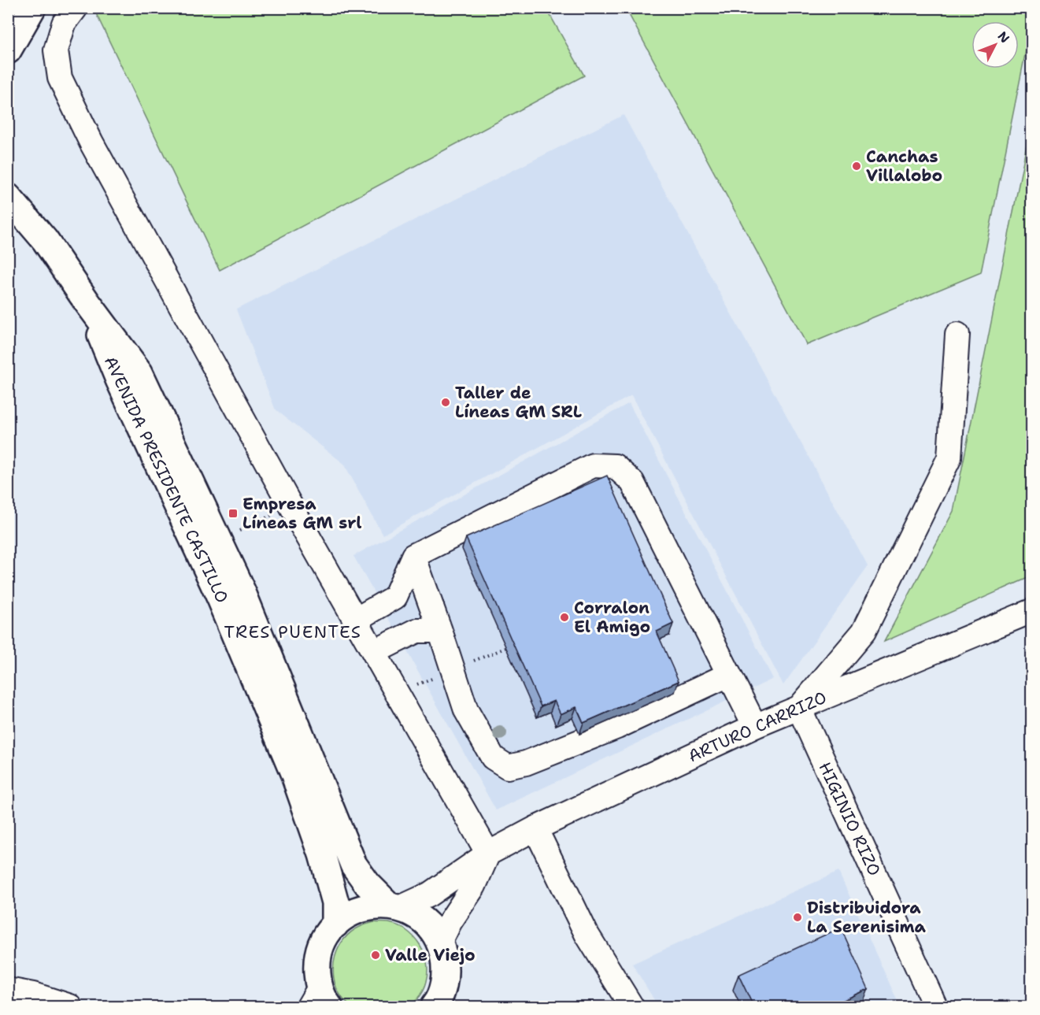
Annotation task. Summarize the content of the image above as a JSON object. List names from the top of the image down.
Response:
{
  "streets": {
    "main road": ["AVENIDA PRESIDENTE CASTILLO"],
    "street": ["ARTURO CARRIZO", "HIGINIO RIZO"]
  },
  "crossings": [
    ["AVENIDA PRESIDENTE CASTILLO", "ARTURO CARRIZO"],
    ["ARTURO CARRIZO", "HIGINIO RIZO"]
  ],
  "districts": ["TRES PUENTES"],
  "places": {
    "other": [
      "Canchas Villalobo",
      "Taller de Líneas GM SRL",
      "Corralon El Amigo",
      "Distribuidora La Serenisima",
      "Valle Viejo"
    ],
    "transit": ["Empresa Líneas GM srl"]
  },
  "north": "top right"
}
